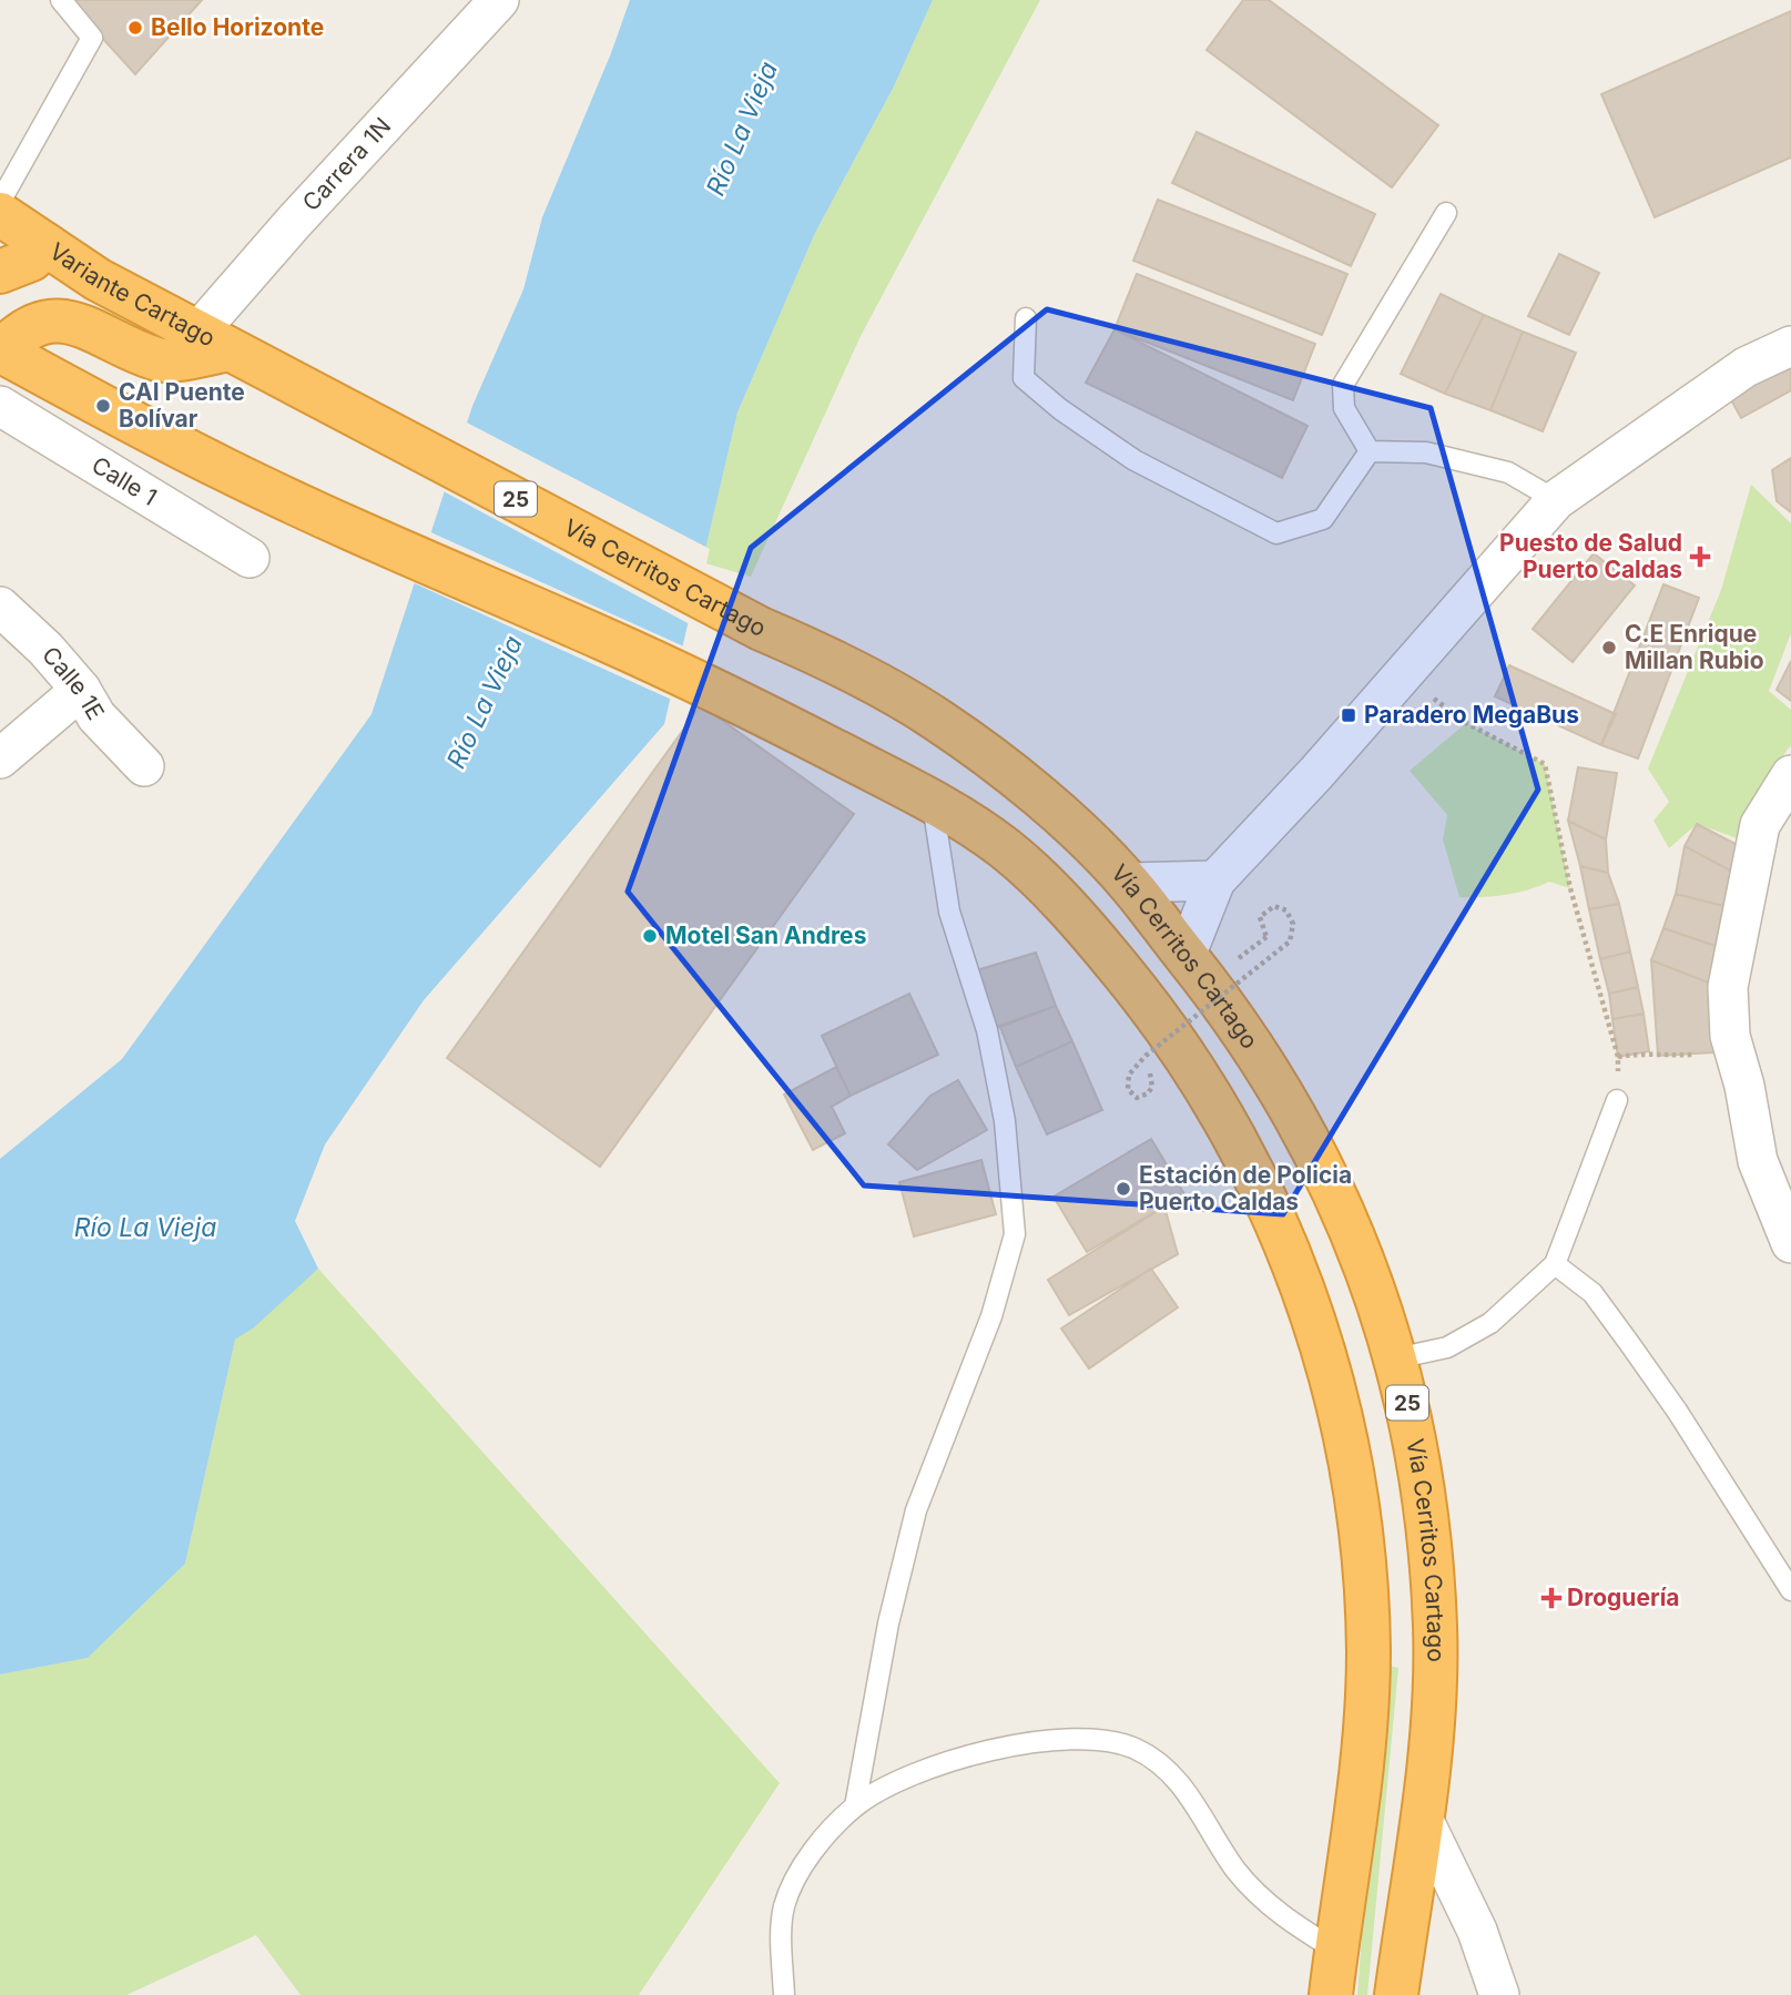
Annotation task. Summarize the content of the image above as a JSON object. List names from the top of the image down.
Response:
{
  "streets": {
    "highway": ["Variante Cartago", "25", "Vía Cerritos Cartago"],
    "street": ["Carrera 1N", "Calle 1", "Calle 1E"]
  },
  "crossings": [
    ["Carrera 1N", "Variante Cartago"],
    ["Variante Cartago", "Vía Cerritos Cartago"]
  ],
  "water": ["Río La Vieja"],
  "places": {
    "other": [
      "Bello Horizonte",
      "CAI Puente Bolívar",
      "C.E Enrique Millan Rubio",
      "Motel San Andres",
      "Estación de Policia Puerto Caldas"
    ],
    "health": ["Puesto de Salud Puerto Caldas", "Droguería"],
    "transit": ["Paradero MegaBus"]
  }
}
